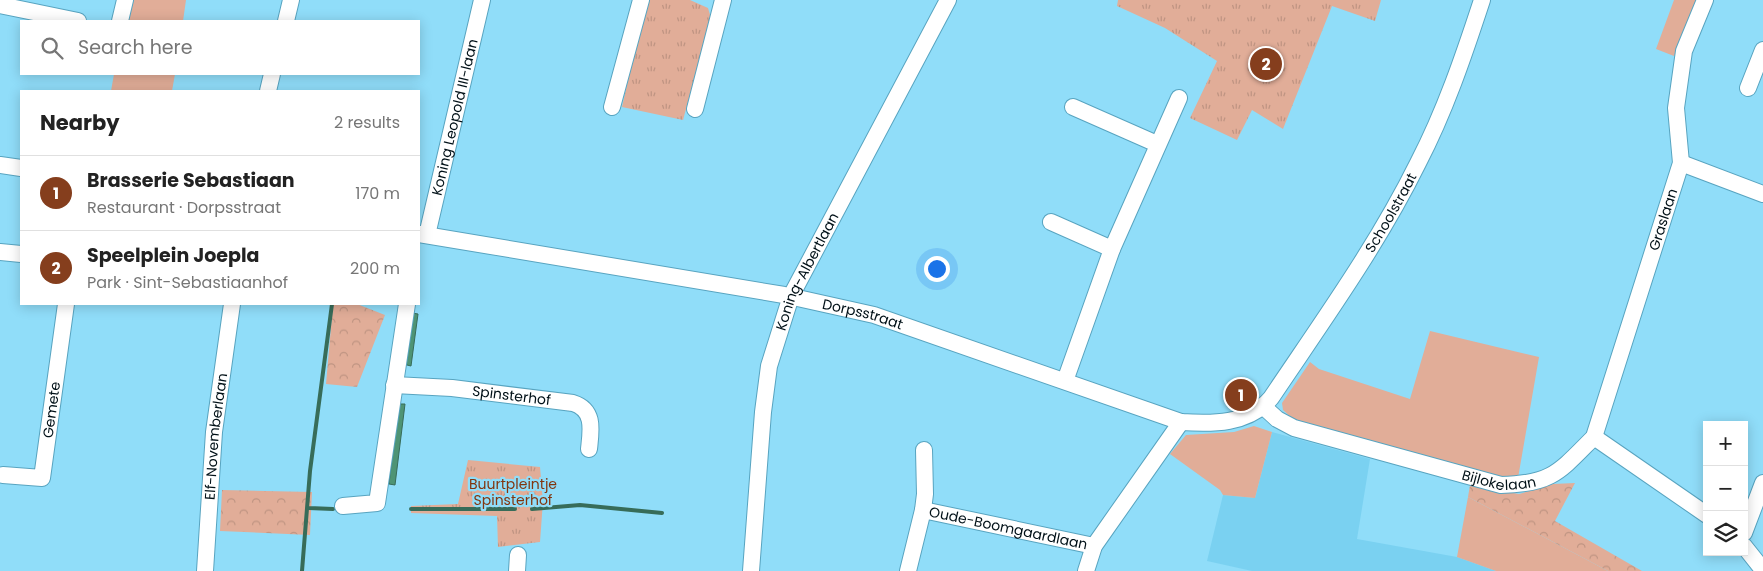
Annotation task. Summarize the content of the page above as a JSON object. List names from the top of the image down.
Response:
{
  "streets": {
    "street": [
      "Koning Leopold III-laan",
      "Schoolstraat",
      "Graslaan",
      "Koning-Albertlaan",
      "Dorpsstraat",
      "Spinsterhof",
      "Gemete",
      "Elf-Novemberlaan",
      "Bijlokelaan",
      "Oude-Boomgaardlaan"
    ]
  },
  "crossings": [
    ["Koning Leopold III-laan", "Dorpsstraat"],
    ["Schoolstraat", "Dorpsstraat"],
    ["Schoolstraat", "Bijlokelaan"],
    ["Graslaan", "Bijlokelaan"],
    ["Koning-Albertlaan", "Dorpsstraat"],
    ["Dorpsstraat", "Bijlokelaan"],
    ["Dorpsstraat", "Oude-Boomgaardlaan"]
  ],
  "parks": ["Buurtpleintje Spinsterhof"],
  "page": {
    "search": "Search here",
    "pins": ["2", "1"],
    "heading": ["Nearby", "2 results"],
    "list": [
      {
        "mark": "1",
        "name": "Brasserie Sebastiaan",
        "note": "Restaurant · Dorpsstraat",
        "value": "170 m"
      },
      {
        "mark": "2",
        "name": "Speelplein Joepla",
        "note": "Park · Sint-Sebastiaanhof",
        "value": "200 m"
      }
    ],
    "map_buttons": ["+", "−"]
  }
}
